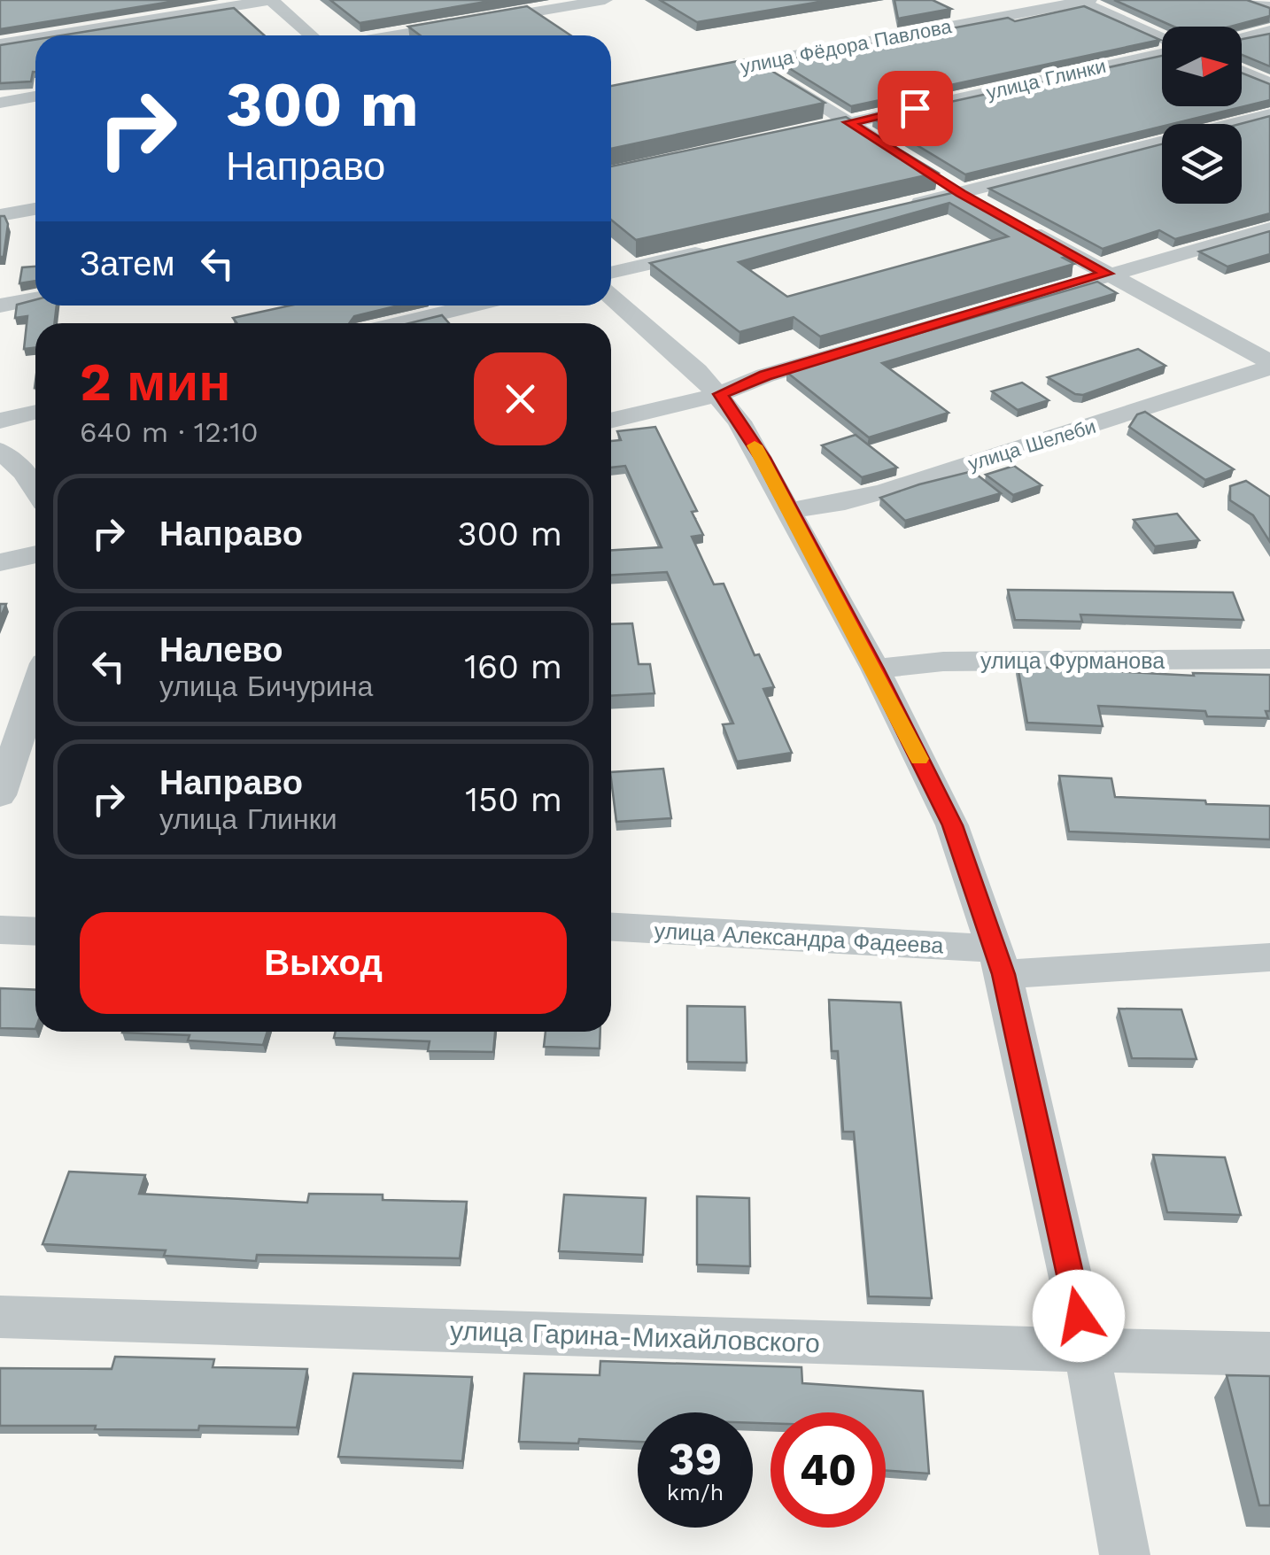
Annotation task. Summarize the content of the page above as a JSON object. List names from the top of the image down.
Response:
{
  "streets": {
    "street": [
      "улица Фёдора Павлова",
      "улица Глинки",
      "улица Шелеби",
      "улица Фурманова",
      "улица Александра Фадеева",
      "улица Гарина-Михайловского"
    ]
  },
  "north": "right",
  "page": {
    "turn": ["300 m", "Направо"],
    "then": "Затем",
    "heading": ["2 мин", "640 m · 12:10"],
    "list": [
      {
        "name": "Направо",
        "value": "300 m"
      },
      {
        "name": "Налево",
        "note": "улица Бичурина",
        "value": "160 m"
      },
      {
        "name": "Направо",
        "note": "улица Глинки",
        "value": "150 m"
      }
    ],
    "buttons": "Выход",
    "speed": "39 km/h",
    "limit": "40"
  }
}
